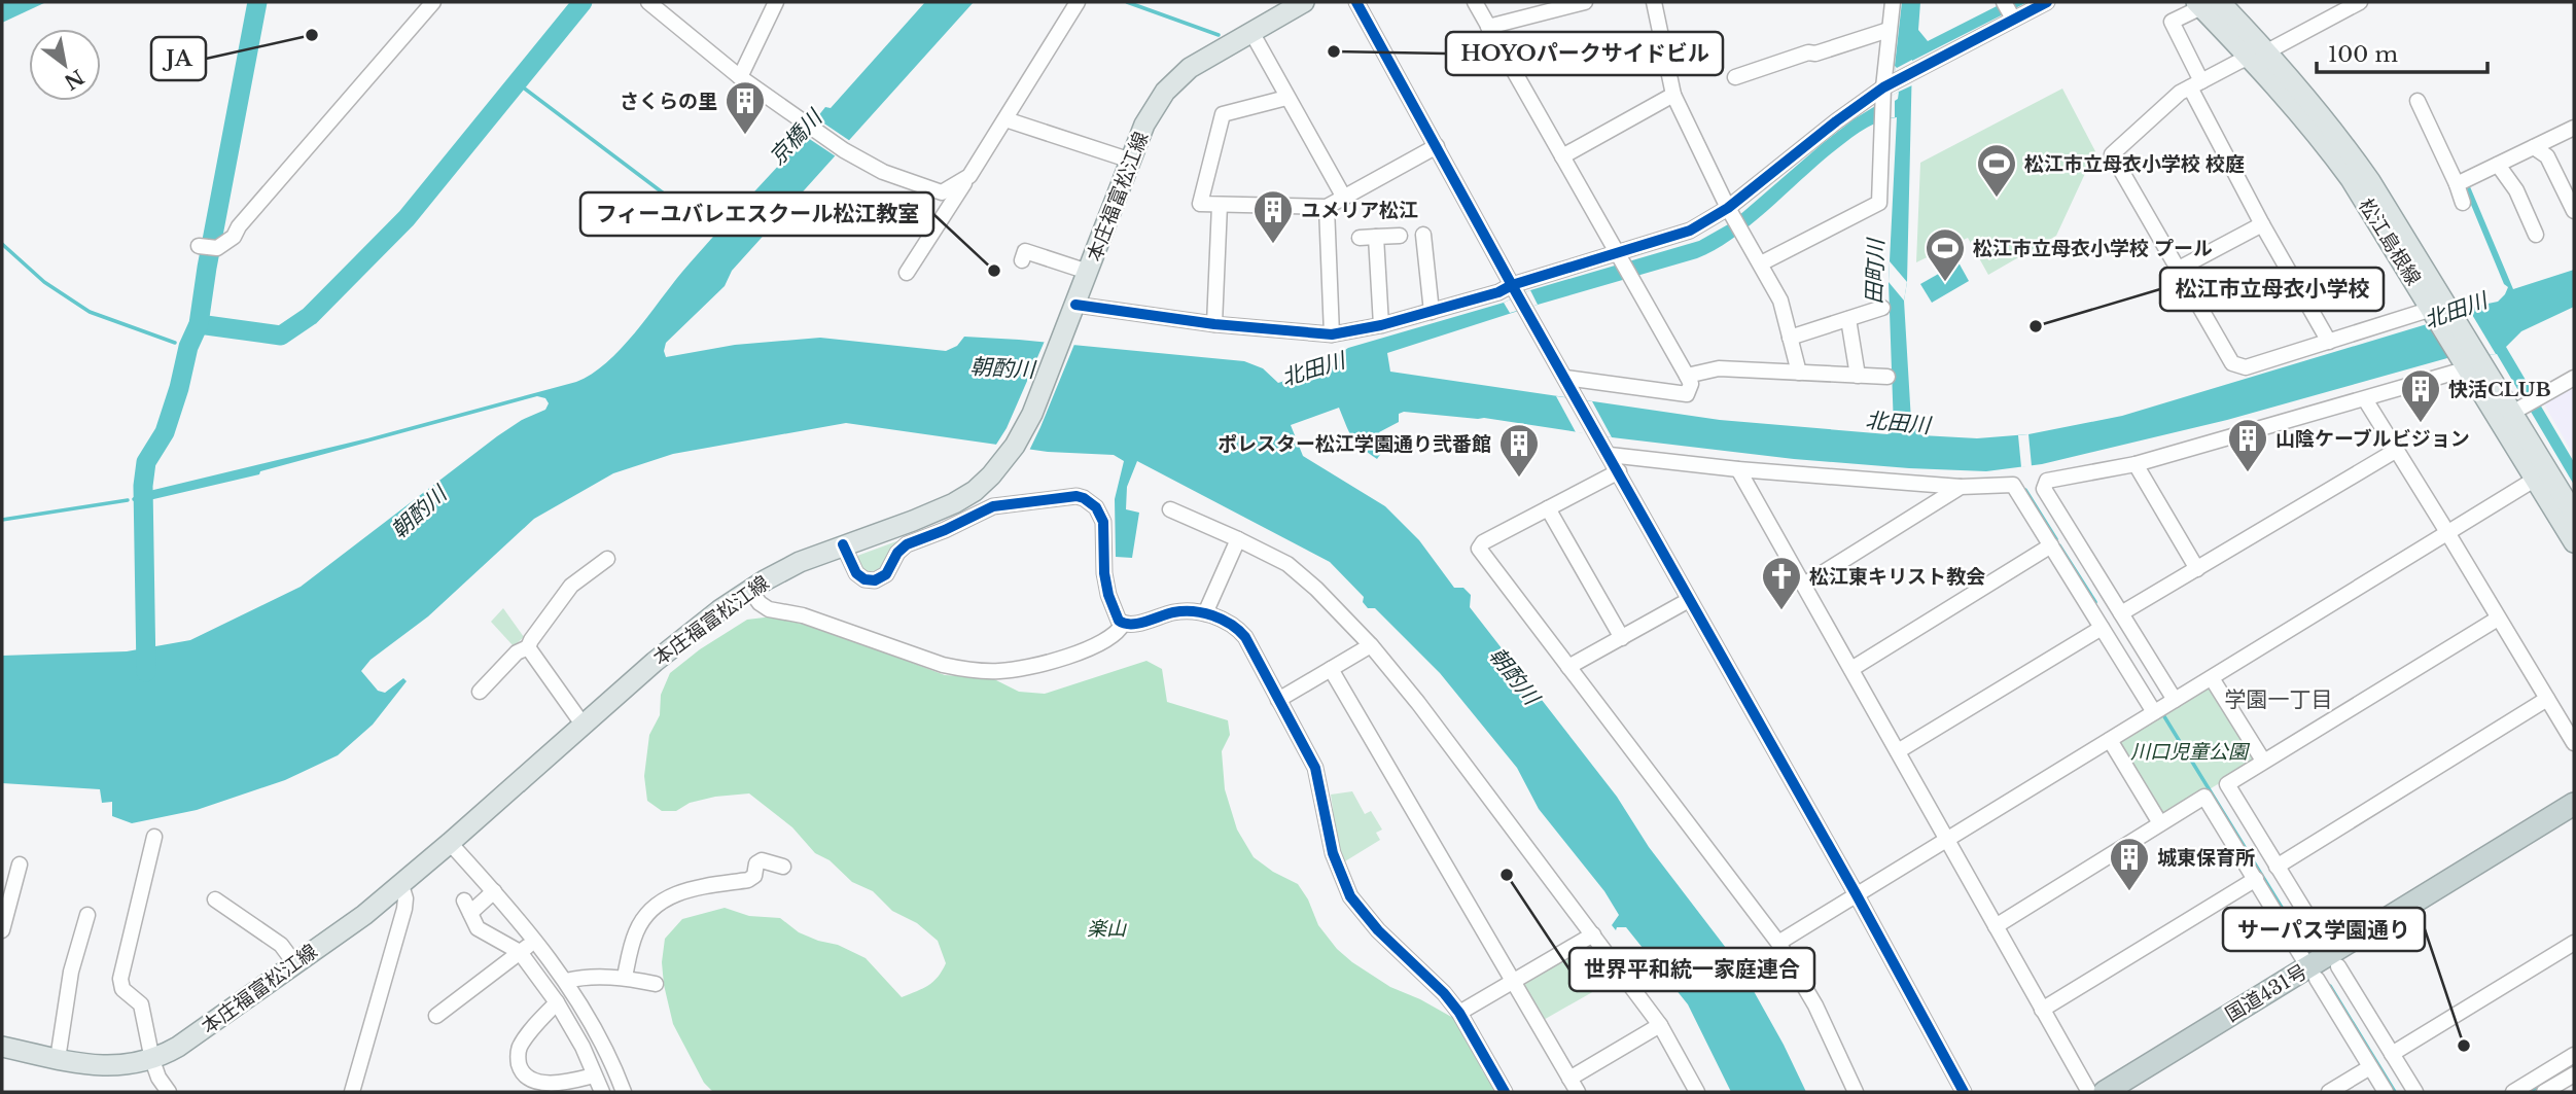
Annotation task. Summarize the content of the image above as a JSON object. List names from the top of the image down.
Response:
{
  "streets": {
    "highway": ["国道431号"],
    "main road": ["本庄福富松江線", "松江島根線"]
  },
  "districts": ["学園一丁目"],
  "water": [
    "京橋川",
    "田町川",
    "北田川",
    "朝酌川"
  ],
  "parks": ["川口児童公園", "楽山"],
  "places": {
    "other": [
      "JA",
      "HOYOパークサイドビル",
      "フィーユバレエスクール松江教室",
      "松江市立母衣小学校",
      "世界平和統一家庭連合",
      "サーパス学園通り"
    ],
    "building": [
      "さくらの里",
      "ユメリア松江",
      "快活CLUB",
      "山陰ケーブルビジョン",
      "ポレスター松江学園通り弐番館",
      "城東保育所"
    ],
    "sports": ["松江市立母衣小学校 校庭", "松江市立母衣小学校 プール"],
    "church": ["松江東キリスト教会"]
  },
  "scale_bar": "100 m",
  "north": "bottom right"
}
